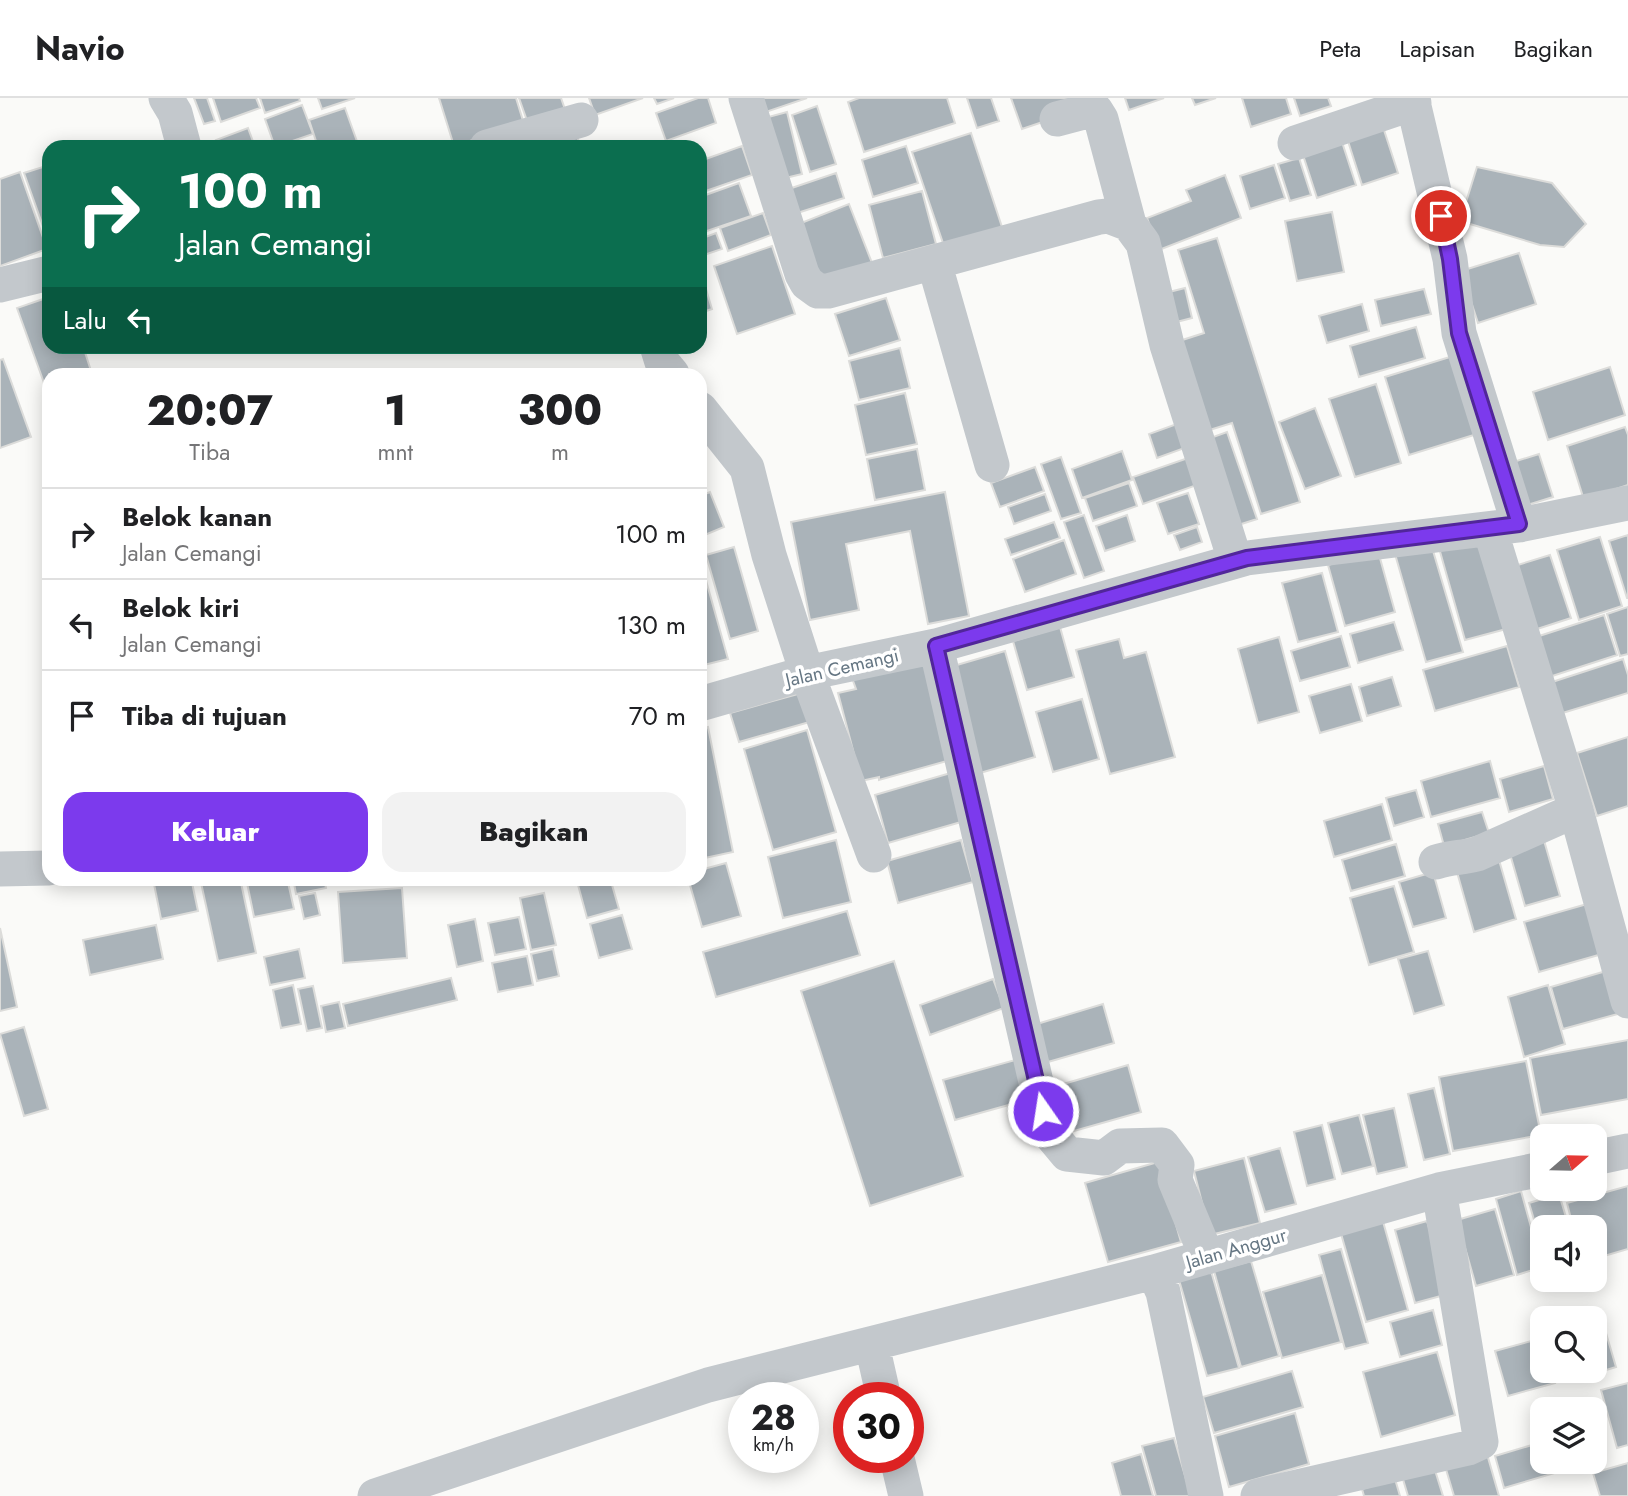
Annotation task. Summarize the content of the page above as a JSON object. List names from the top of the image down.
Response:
{
  "streets": {
    "street": ["Jalan Cemangi", "Jalan Anggur"]
  },
  "north": "right",
  "page": {
    "header": "Navio",
    "nav": ["Peta", "Lapisan", "Bagikan"],
    "turn": ["100 m", "Jalan Cemangi"],
    "then": "Lalu",
    "eta": [
      "20:07",
      "Tiba",
      "1",
      "mnt",
      "300",
      "m"
    ],
    "list": [
      {
        "name": "Belok kanan",
        "note": "Jalan Cemangi",
        "value": "100 m"
      },
      {
        "name": "Belok kiri",
        "note": "Jalan Cemangi",
        "value": "130 m"
      },
      {
        "name": "Tiba di tujuan",
        "value": "70 m"
      }
    ],
    "buttons": ["Keluar", "Bagikan"],
    "speed": "28 km/h",
    "limit": "30"
  }
}
